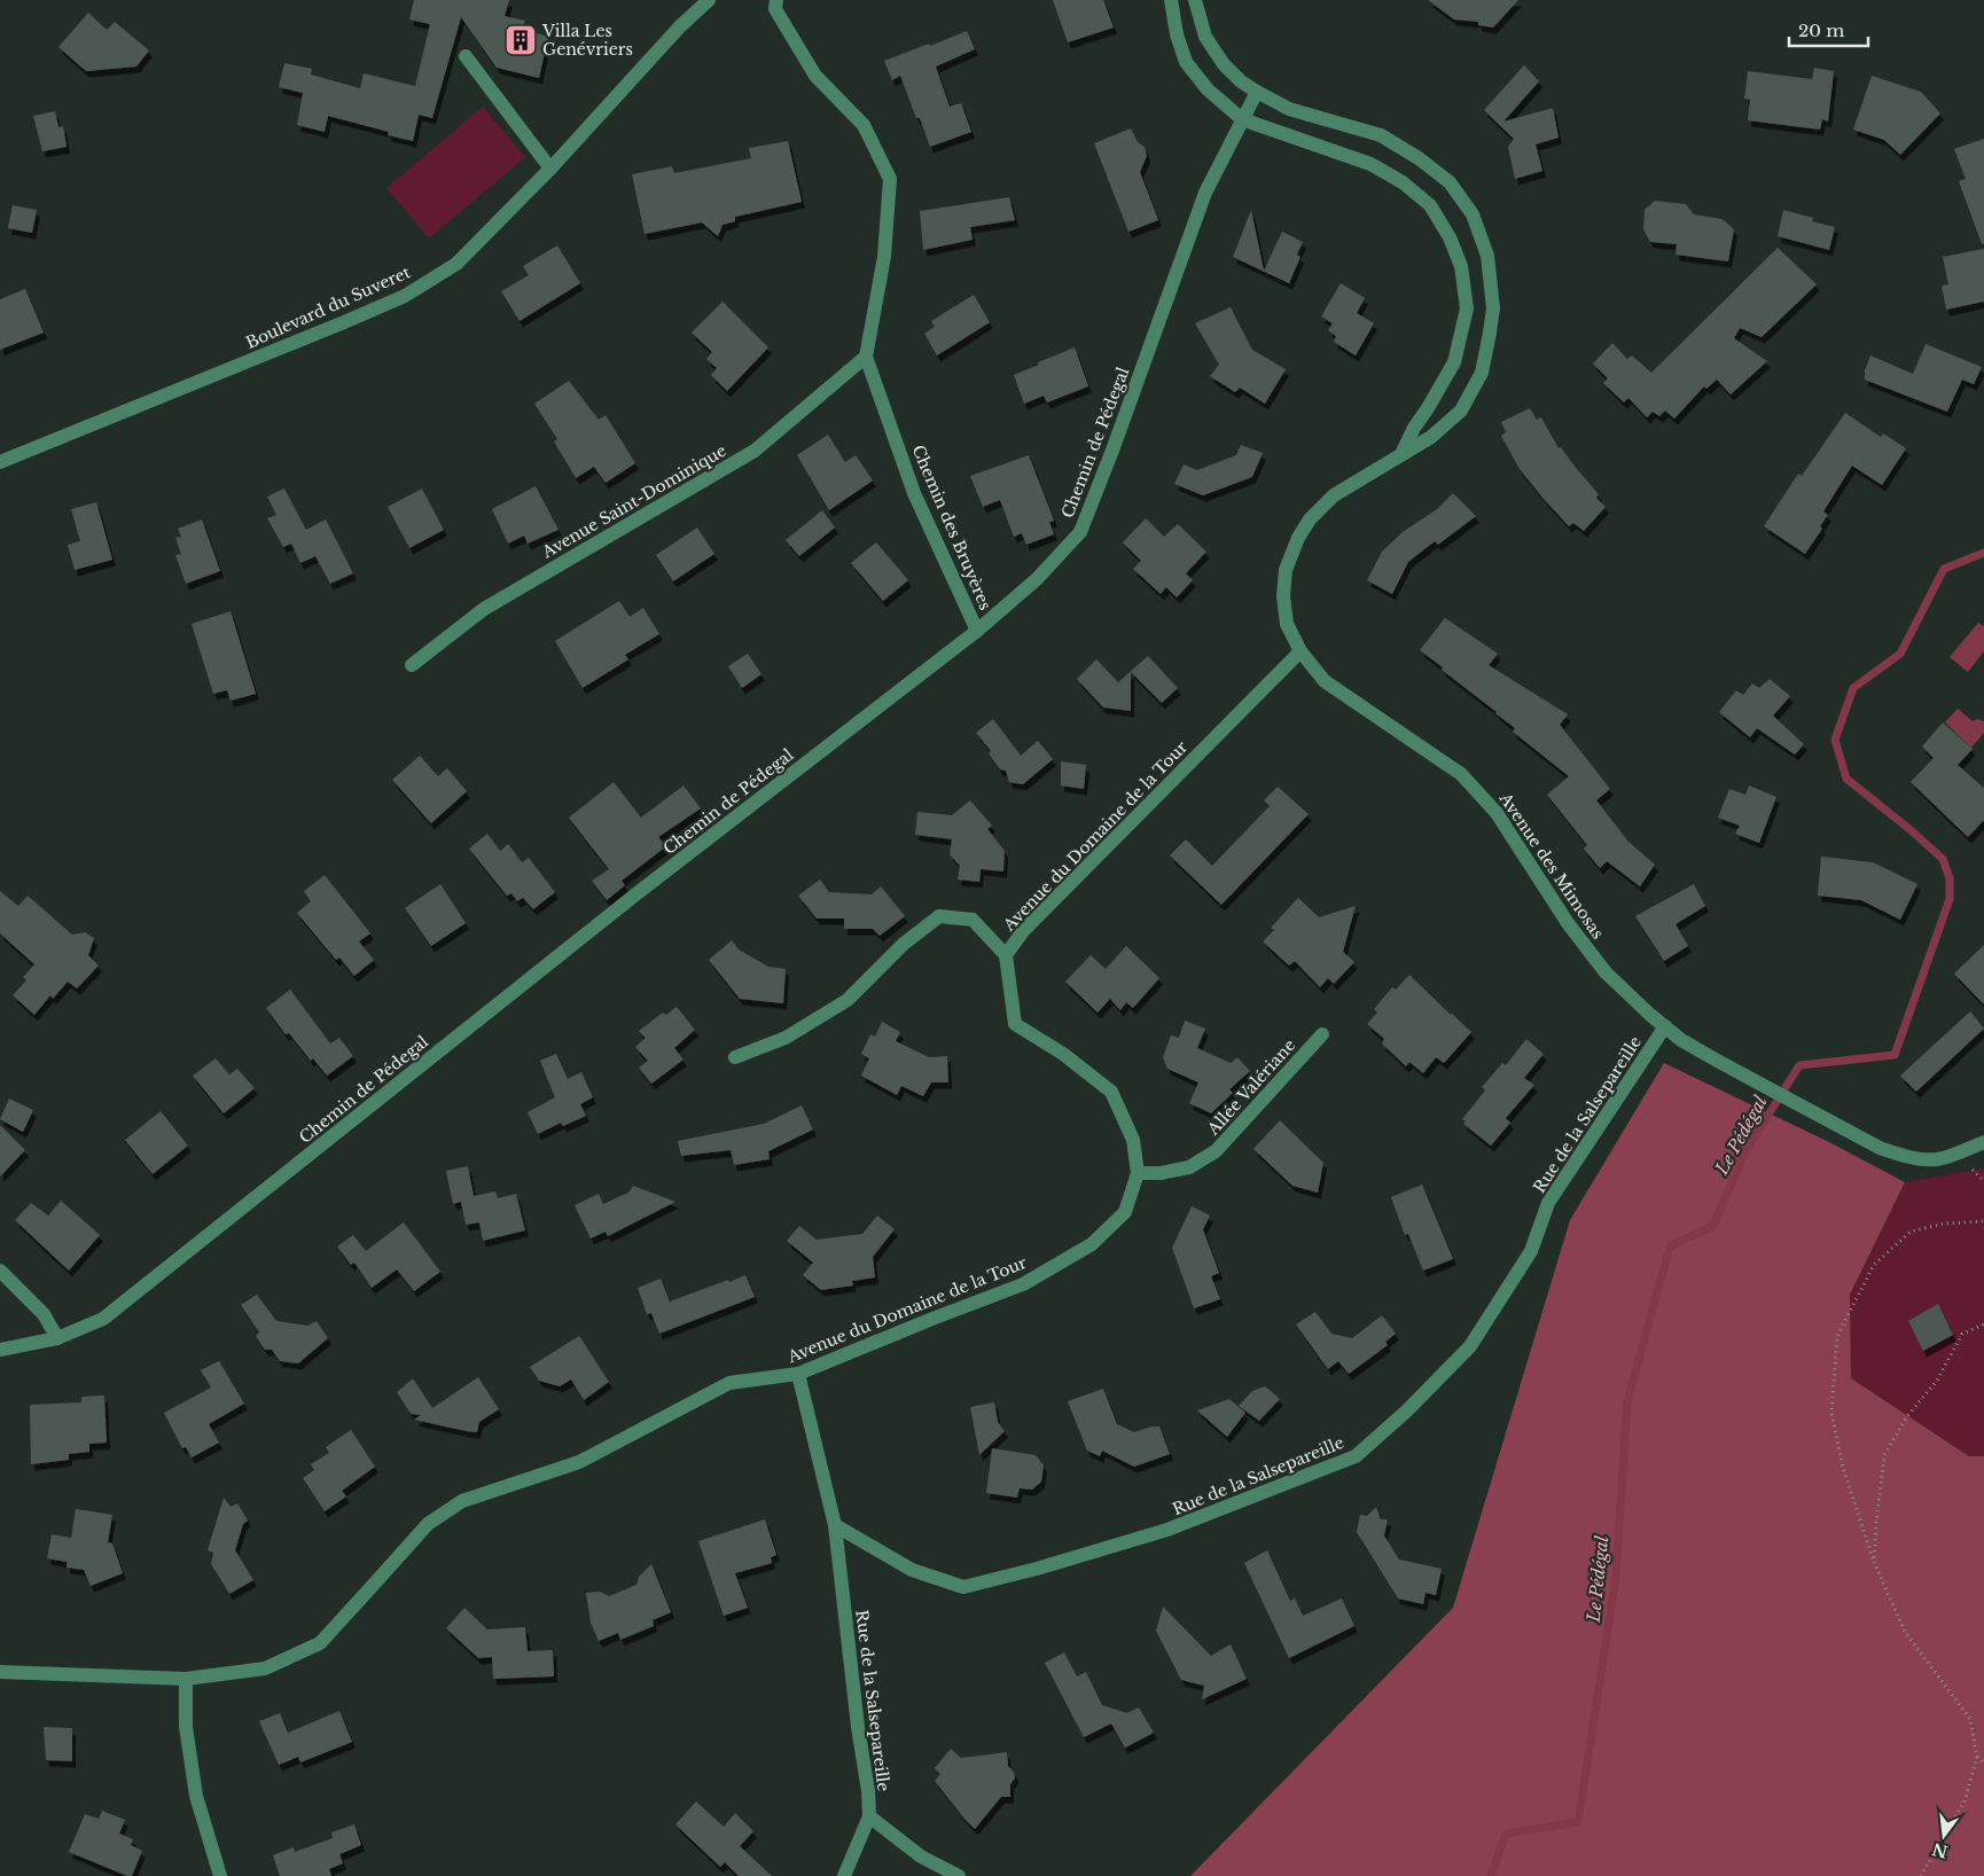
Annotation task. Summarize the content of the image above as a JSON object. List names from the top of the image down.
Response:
{
  "streets": {
    "street": [
      "Boulevard du Suveret",
      "Chemin de Pédegal",
      "Avenue Saint-Dominique",
      "Chemin des Bruyères",
      "Avenue du Domaine de la Tour",
      "Avenue des Mimosas",
      "Allée Valériane",
      "Rue de la Salsepareille"
    ]
  },
  "crossings": [
    ["Chemin de Pédegal", "Chemin des Bruyères"],
    ["Chemin de Pédegal", "Avenue des Mimosas"],
    ["Avenue Saint-Dominique", "Chemin des Bruyères"],
    ["Avenue du Domaine de la Tour", "Avenue des Mimosas"],
    ["Avenue du Domaine de la Tour", "Allée Valériane"],
    ["Avenue du Domaine de la Tour", "Rue de la Salsepareille"],
    ["Avenue des Mimosas", "Rue de la Salsepareille"]
  ],
  "water": ["Le Pédégal"],
  "places": {
    "building": ["Villa Les Genévriers"]
  },
  "scale_bar": "20 m",
  "north": "bottom"
}
